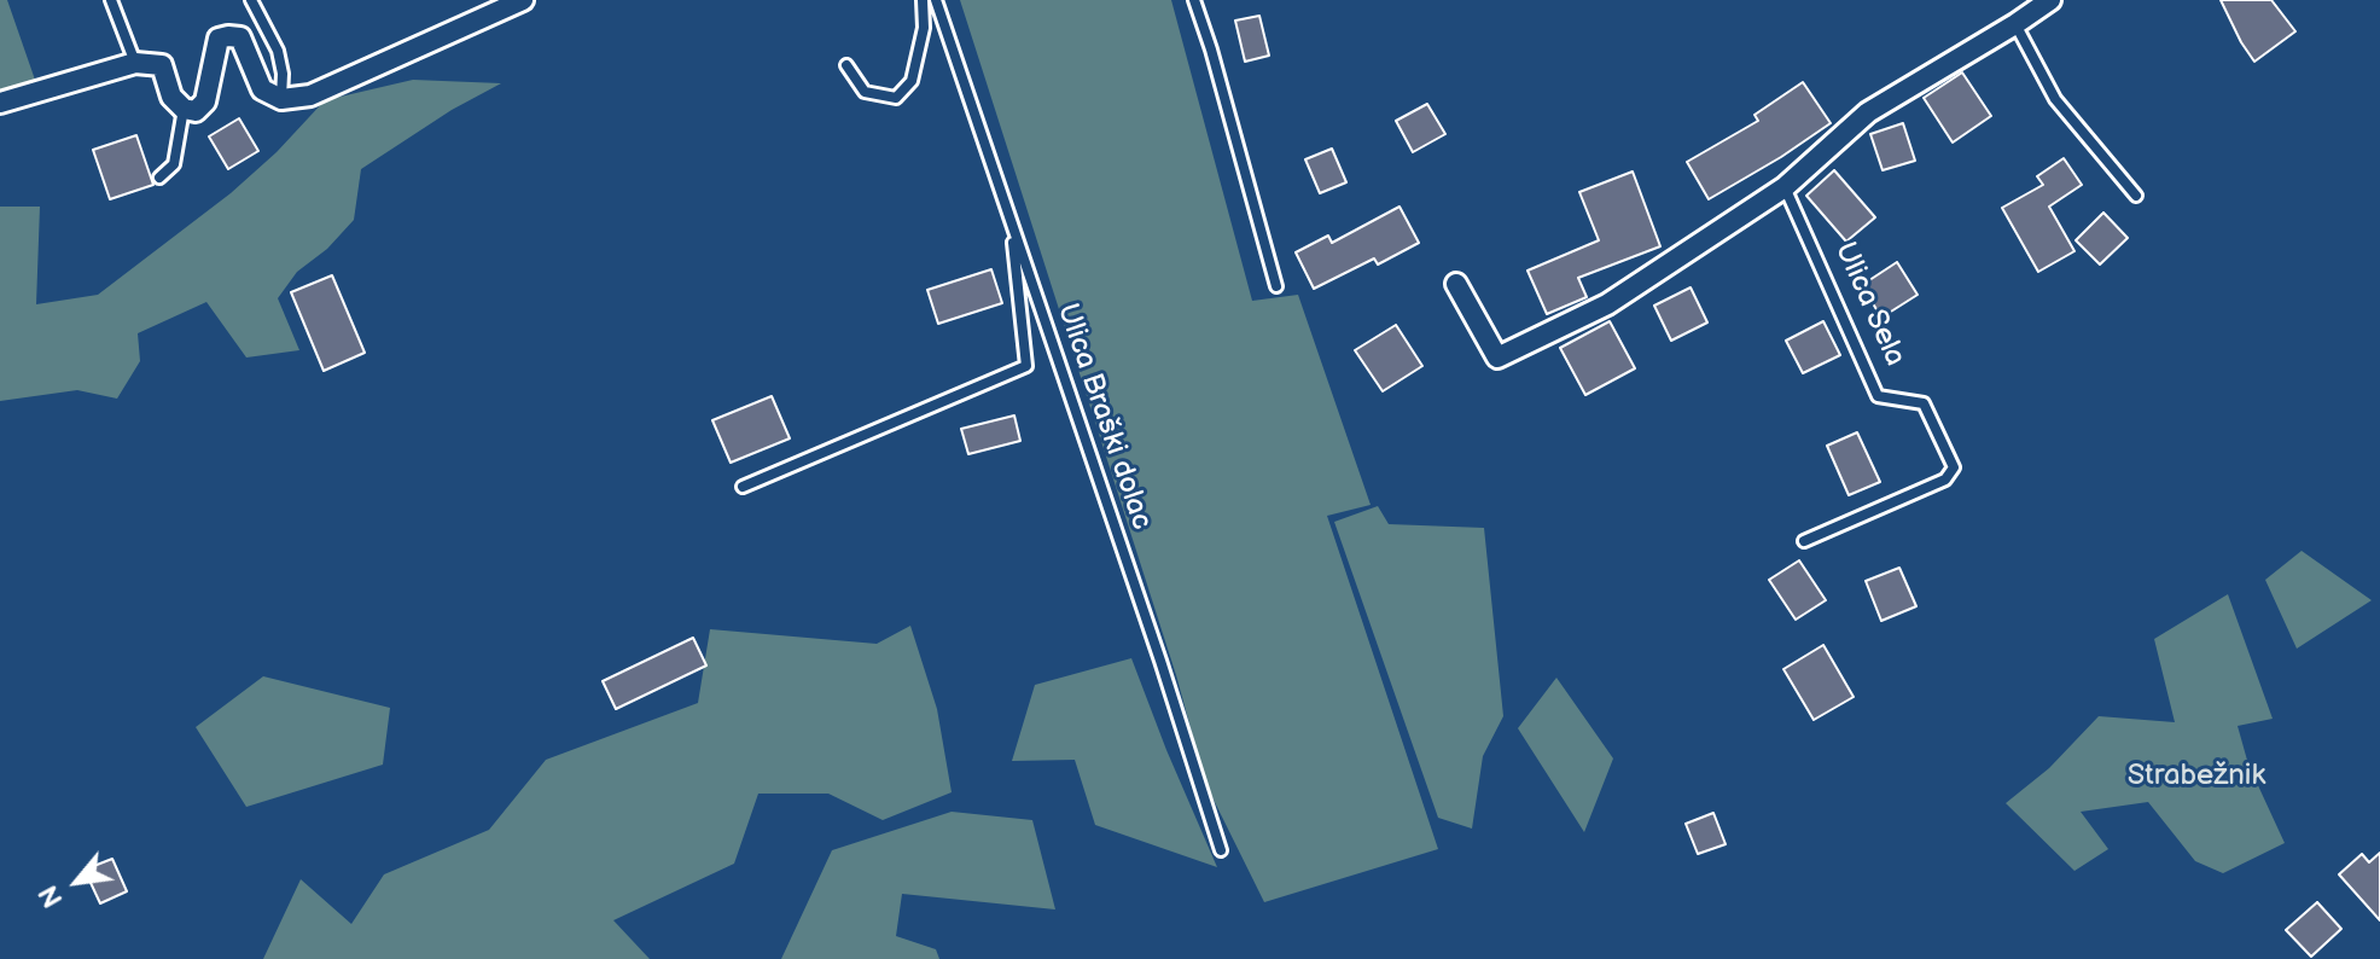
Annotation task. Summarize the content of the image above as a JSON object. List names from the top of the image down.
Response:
{
  "streets": {
    "lane": ["Ulica Sela", "Ulica Braški dolac"]
  },
  "parks": ["Strabežnik"],
  "north": "bottom left"
}
